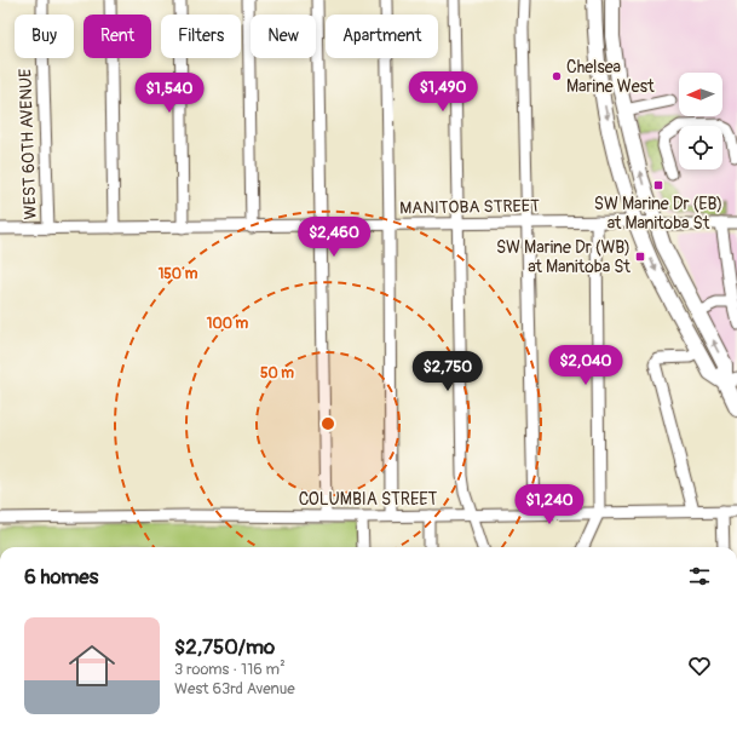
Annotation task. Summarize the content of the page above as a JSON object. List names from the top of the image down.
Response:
{
  "streets": {
    "street": ["WEST 60TH AVENUE", "MANITOBA STREET", "COLUMBIA STREET"]
  },
  "crossings": [
    ["WEST 60TH AVENUE", "MANITOBA STREET"]
  ],
  "places": {
    "other": ["Chelsea Marine West"],
    "transit": ["SW Marine Dr (EB) at Manitoba St", "SW Marine Dr (WB) at Manitoba St"]
  },
  "north": "left",
  "page": {
    "chip": [
      "Buy",
      "Rent",
      "Filters",
      "New",
      "Apartment"
    ],
    "price": [
      "$1,490",
      "$1,540",
      "$2,460",
      "$2,040",
      "$2,750",
      "$1,240"
    ],
    "heading": "6 homes",
    "list": [
      {
        "name": "$2,750/mo",
        "note": "3 rooms · 116 m² · West 63rd Avenue"
      }
    ]
  },
  "rings": ["150 m", "100 m", "50 m"]
}
